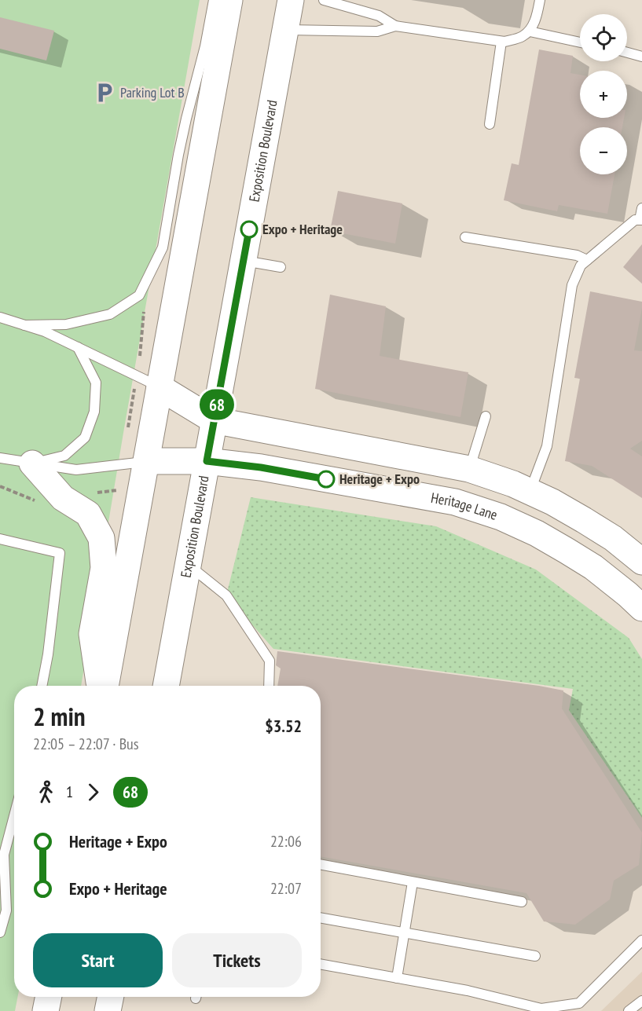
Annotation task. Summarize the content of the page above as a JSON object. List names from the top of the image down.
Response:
{
  "streets": {
    "main road": ["Exposition Boulevard", "Heritage Lane"]
  },
  "crossings": [
    ["Exposition Boulevard", "Heritage Lane"]
  ],
  "places": {
    "parking": ["Parking Lot B"],
    "other": ["Expo + Heritage", "Heritage + Expo"]
  },
  "lines": ["bus line 68"],
  "page": {
    "on_map": "68",
    "map_buttons": ["+", "−"],
    "heading": ["2 min", "22:05 – 22:07 · Bus", "$3.52"],
    "legs": ["1", "68"],
    "list": [
      {
        "name": "Heritage + Expo",
        "value": "22:06"
      },
      {
        "name": "Expo + Heritage",
        "value": "22:07"
      }
    ],
    "buttons": ["Start", "Tickets"]
  }
}
